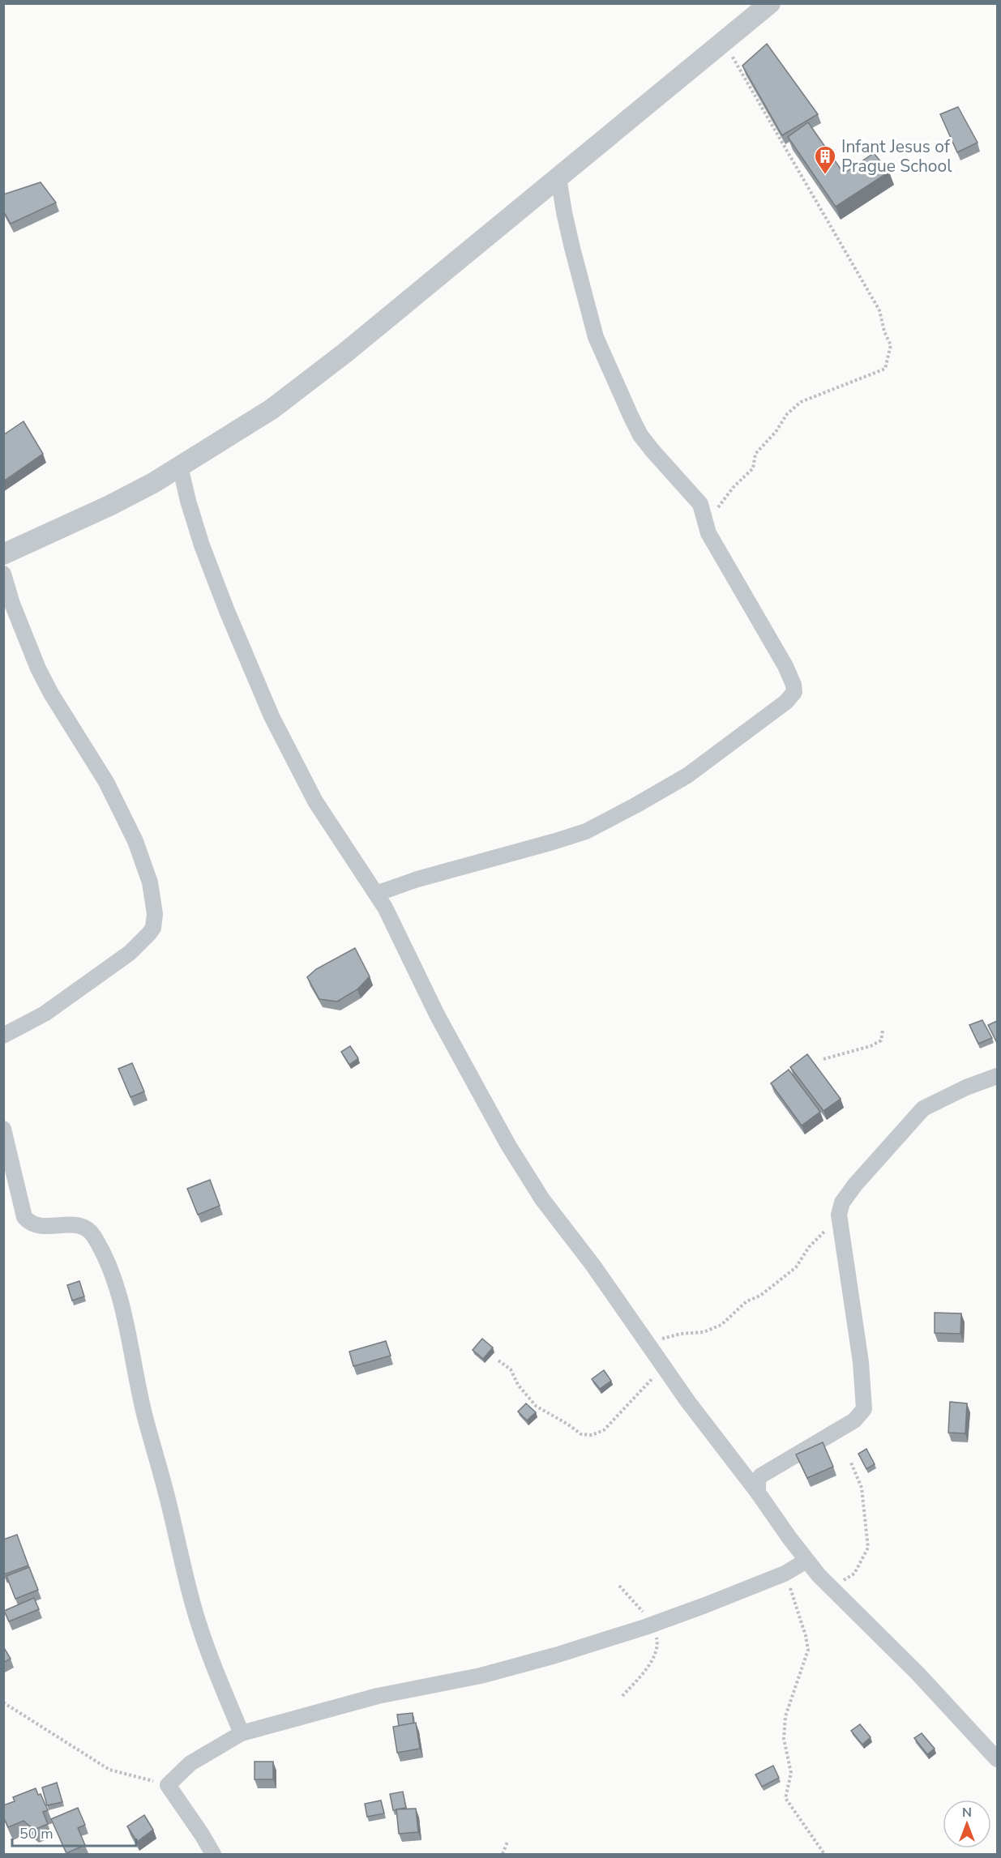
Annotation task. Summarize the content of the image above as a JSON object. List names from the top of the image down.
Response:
{
  "places": {
    "building": ["Infant Jesus of Prague School"]
  },
  "scale_bar": "50 m",
  "north": "top"
}
